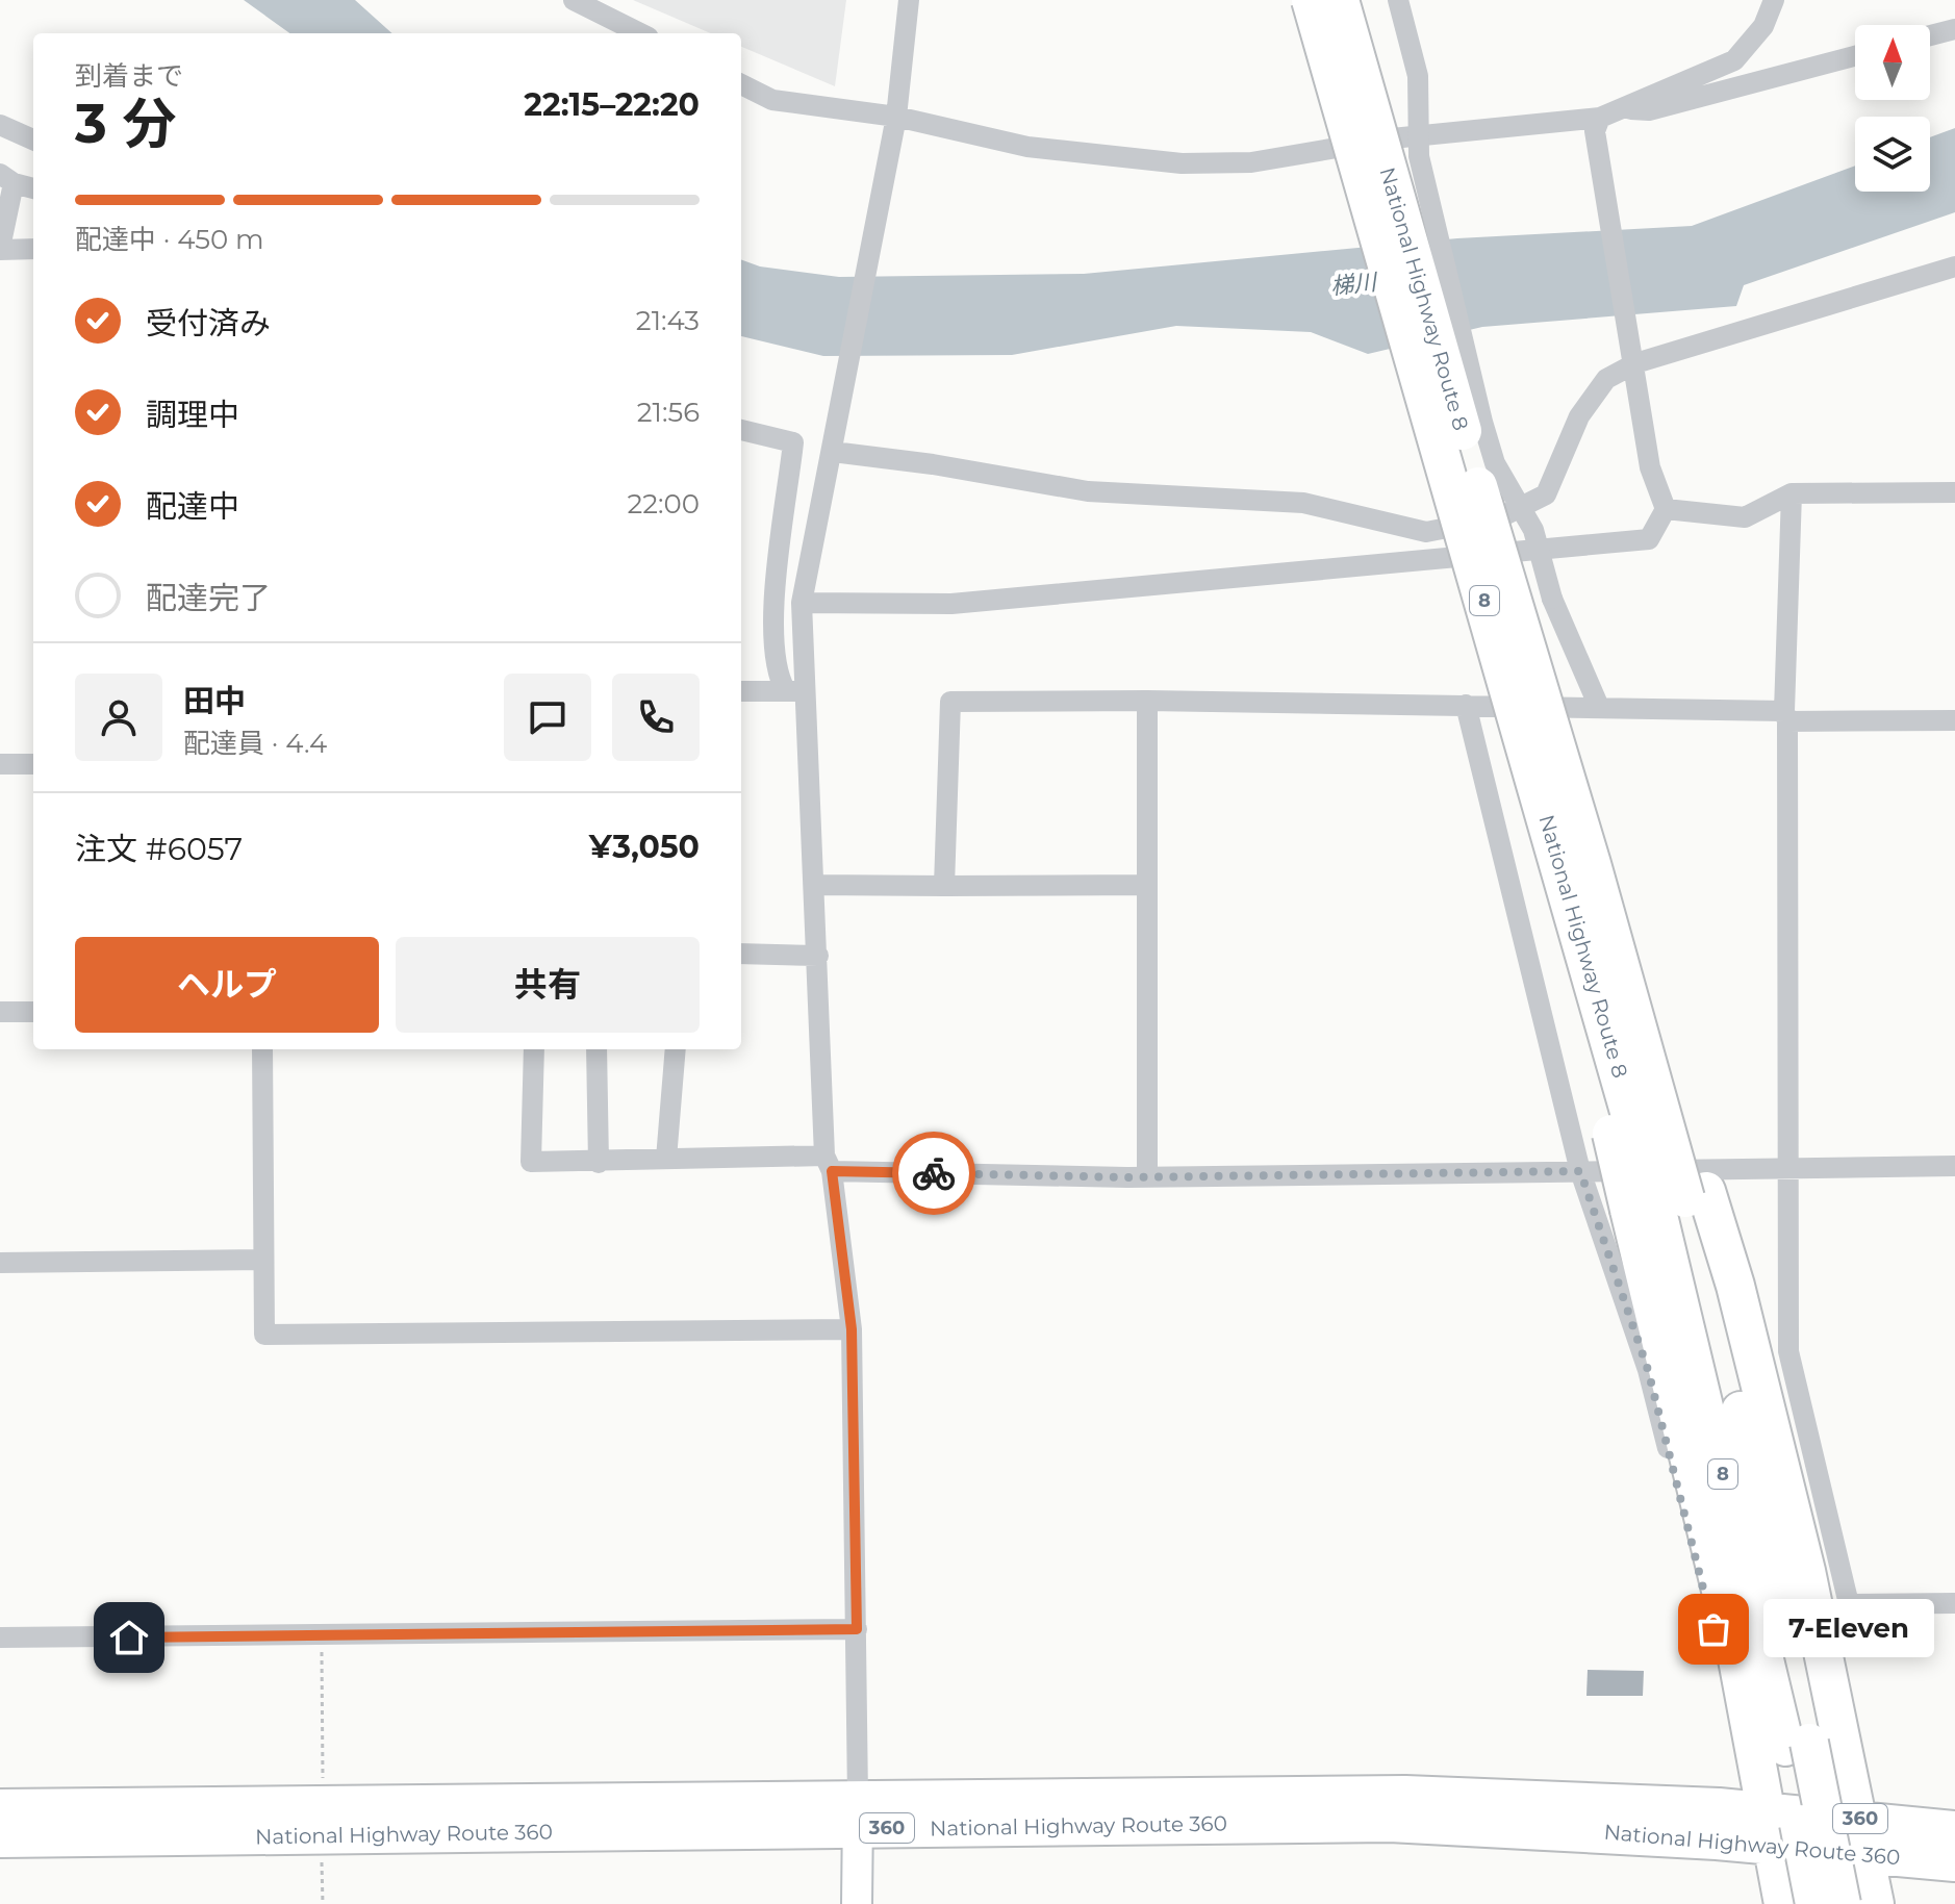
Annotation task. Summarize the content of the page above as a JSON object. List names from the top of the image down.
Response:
{
  "streets": {
    "highway": [
      "National Highway Route 8",
      "8",
      "360",
      "National Highway Route 360"
    ]
  },
  "water": ["梯川"],
  "places": ["7-Eleven"],
  "north": "top",
  "page": {
    "heading": ["3 分", "到着まで", "22:15–22:20"],
    "panel": [
      "田中",
      "配達員 · 4.4",
      "注文 #6057",
      "¥3,050"
    ],
    "bar": "配達中 · 450 m",
    "list": [
      ["受付済み", "21:43"],
      ["調理中", "21:56"],
      ["配達中", "22:00"],
      "配達完了"
    ],
    "buttons": ["ヘルプ", "共有"],
    "bubble": "7-Eleven"
  }
}
